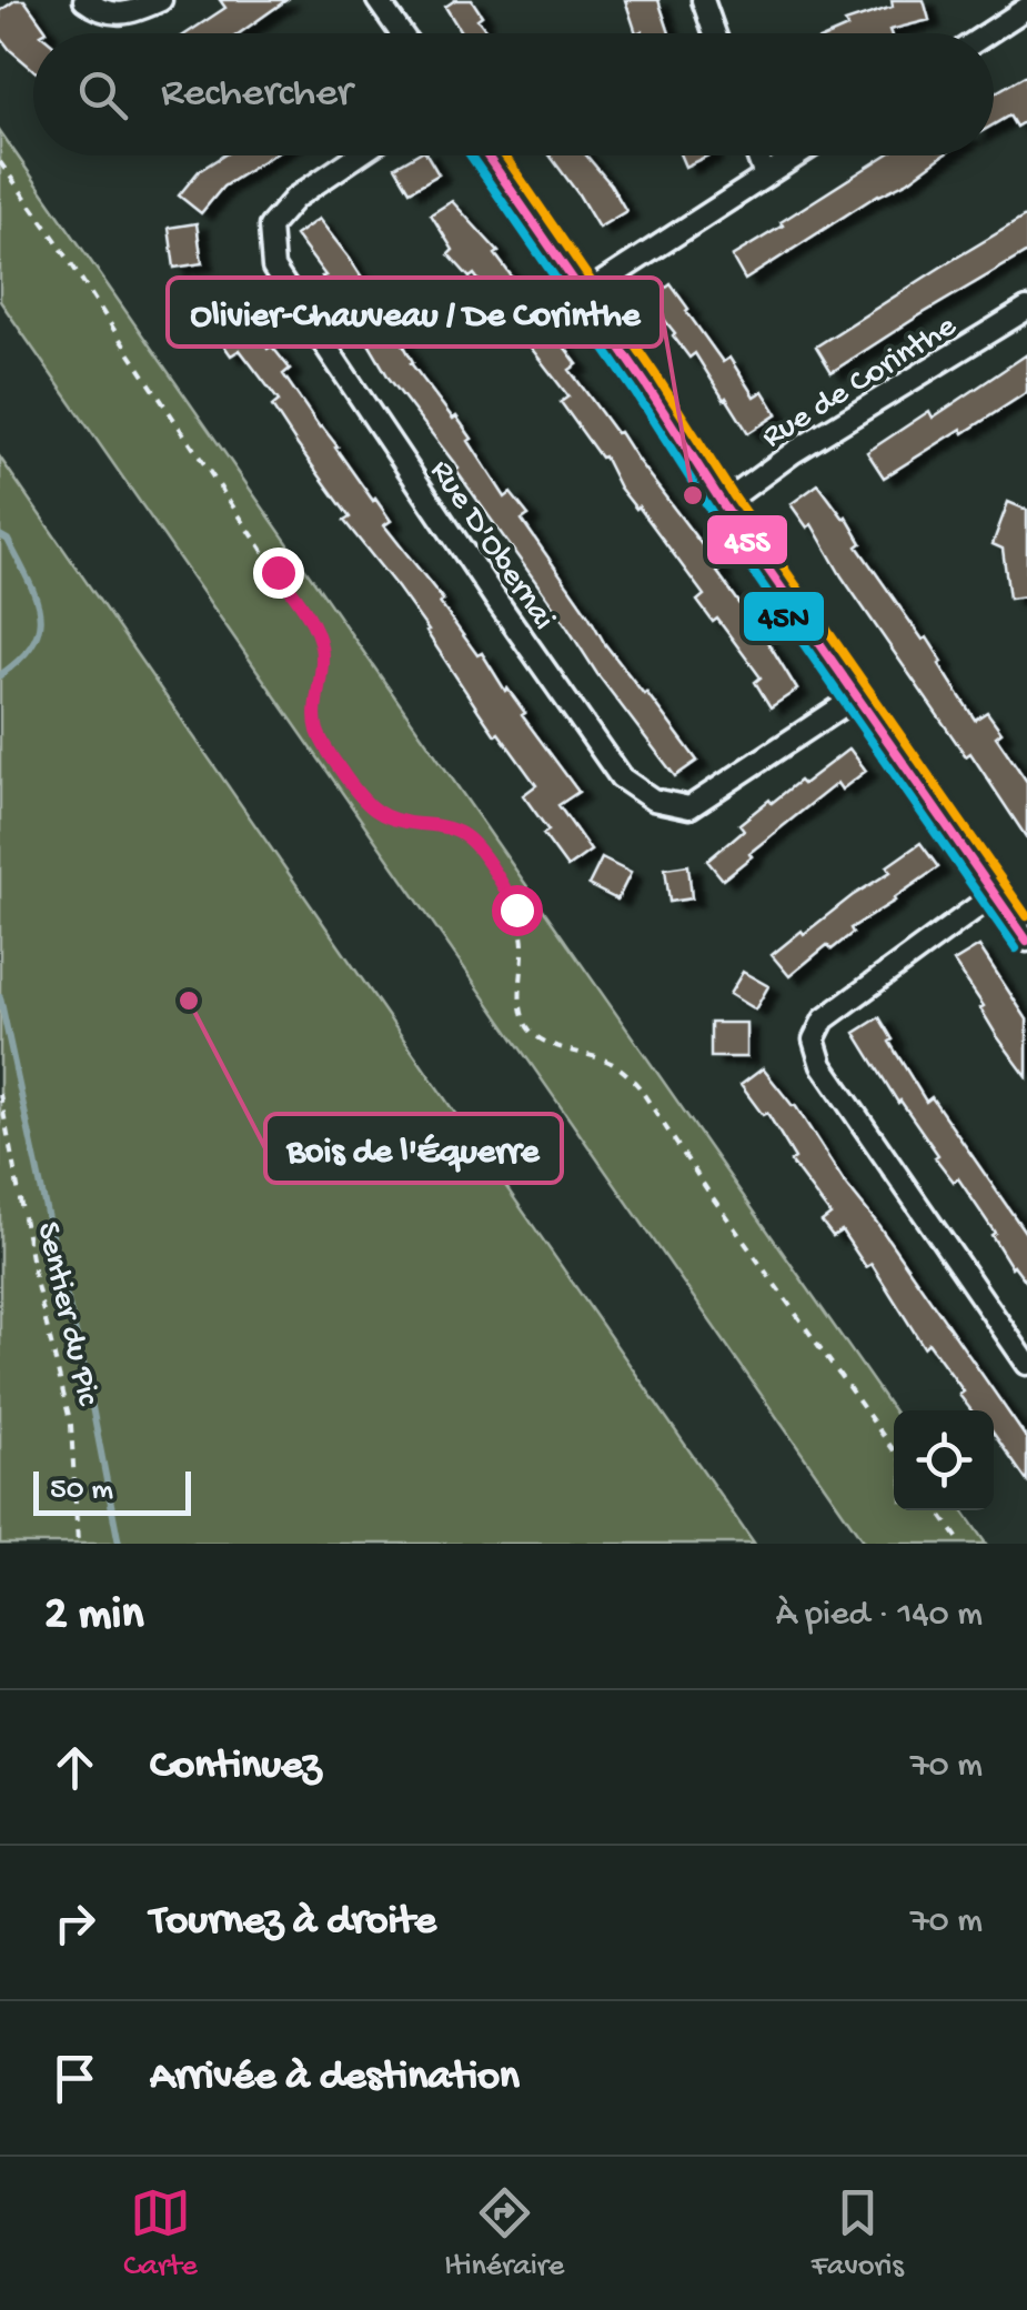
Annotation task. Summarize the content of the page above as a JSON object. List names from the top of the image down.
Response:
{
  "streets": {
    "street": ["Rue de Corinthe", "Rue D'Obernai"],
    "path": ["Sentier du Pic"]
  },
  "places": ["Olivier-Chauveau / De Corinthe", "Bois de l'Équerre"],
  "lines": ["transit line 45S", "transit line 45N"],
  "scale_bar": "50 m",
  "page": {
    "search": "Rechercher",
    "scale": "50 m",
    "heading": ["2 min", "À pied · 140 m"],
    "list": [
      ["Continuez", "70 m"],
      ["Tournez à droite", "70 m"],
      "Arrivée à destination"
    ],
    "nav": ["Carte", "Itinéraire", "Favoris"]
  }
}
